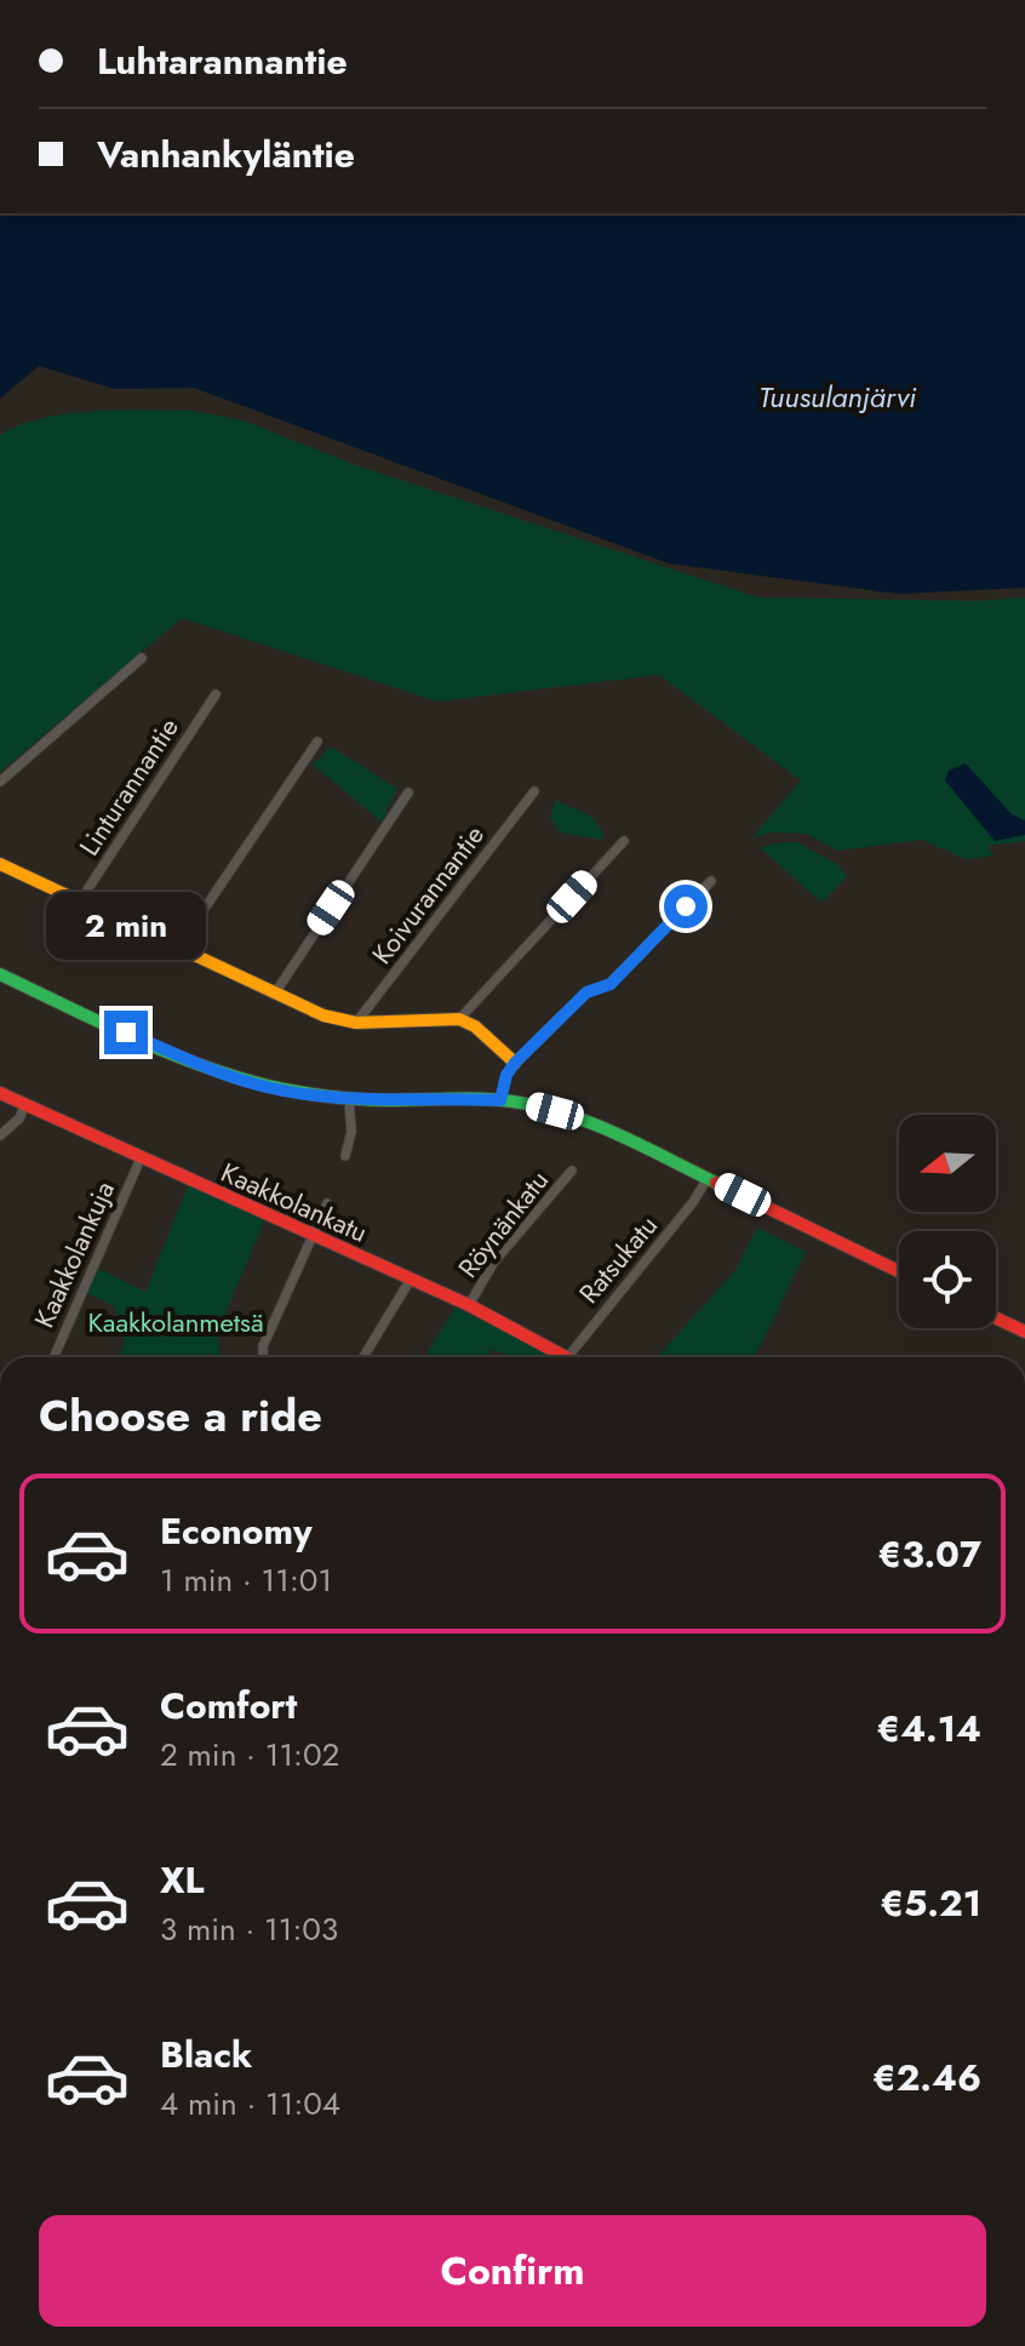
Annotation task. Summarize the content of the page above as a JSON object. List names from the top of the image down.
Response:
{
  "streets": {
    "street": [
      "Linturannantie",
      "Koivurannantie",
      "Kaakkolankatu",
      "Röynänkatu",
      "Kaakkolankuja",
      "Ratsukatu"
    ]
  },
  "crossings": [
    ["Kaakkolankatu", "Röynänkatu"],
    ["Kaakkolankatu", "Kaakkolankuja"]
  ],
  "water": ["Tuusulanjärvi"],
  "parks": ["Kaakkolanmetsä"],
  "north": "left",
  "page": {
    "banner": ["Luhtarannantie", "Vanhankyläntie"],
    "bubble": "2 min",
    "heading": "Choose a ride",
    "list": [
      {
        "name": "Economy",
        "note": "1 min · 11:01",
        "value": "€3.07"
      },
      {
        "name": "Comfort",
        "note": "2 min · 11:02",
        "value": "€4.14"
      },
      {
        "name": "XL",
        "note": "3 min · 11:03",
        "value": "€5.21"
      },
      {
        "name": "Black",
        "note": "4 min · 11:04",
        "value": "€2.46"
      }
    ],
    "buttons": "Confirm"
  }
}
